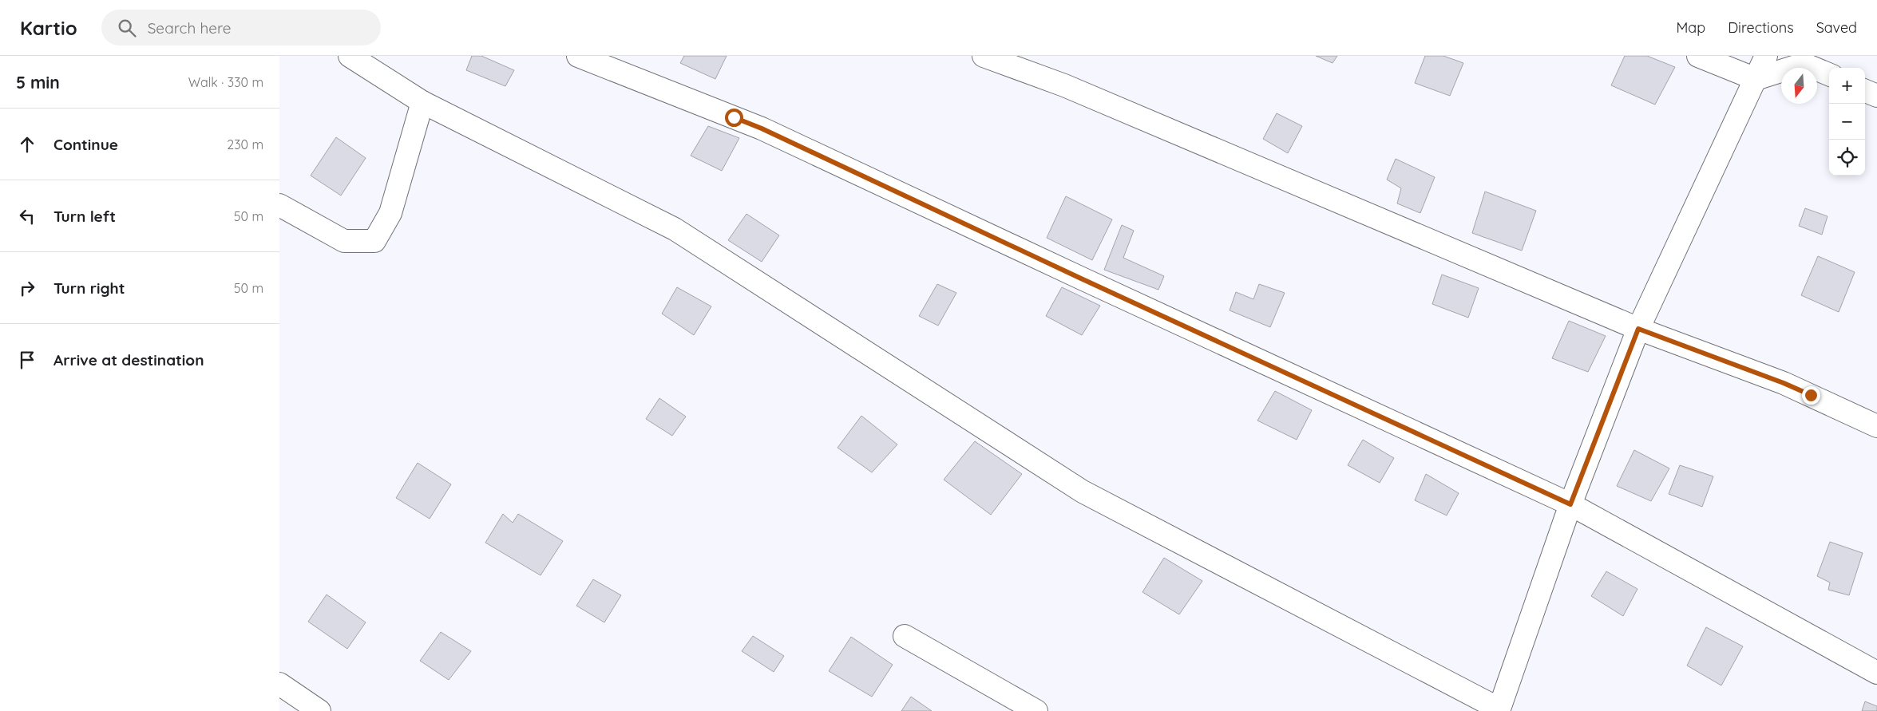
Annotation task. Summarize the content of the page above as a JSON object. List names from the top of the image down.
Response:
{
  "north": "bottom",
  "page": {
    "header": "Kartio",
    "search": "Search here",
    "nav": ["Map", "Directions", "Saved"],
    "heading": ["5 min", "Walk · 330 m"],
    "map_buttons": ["+", "−"],
    "list": [
      ["Continue", "230 m"],
      ["Turn left", "50 m"],
      ["Turn right", "50 m"],
      "Arrive at destination"
    ]
  }
}
